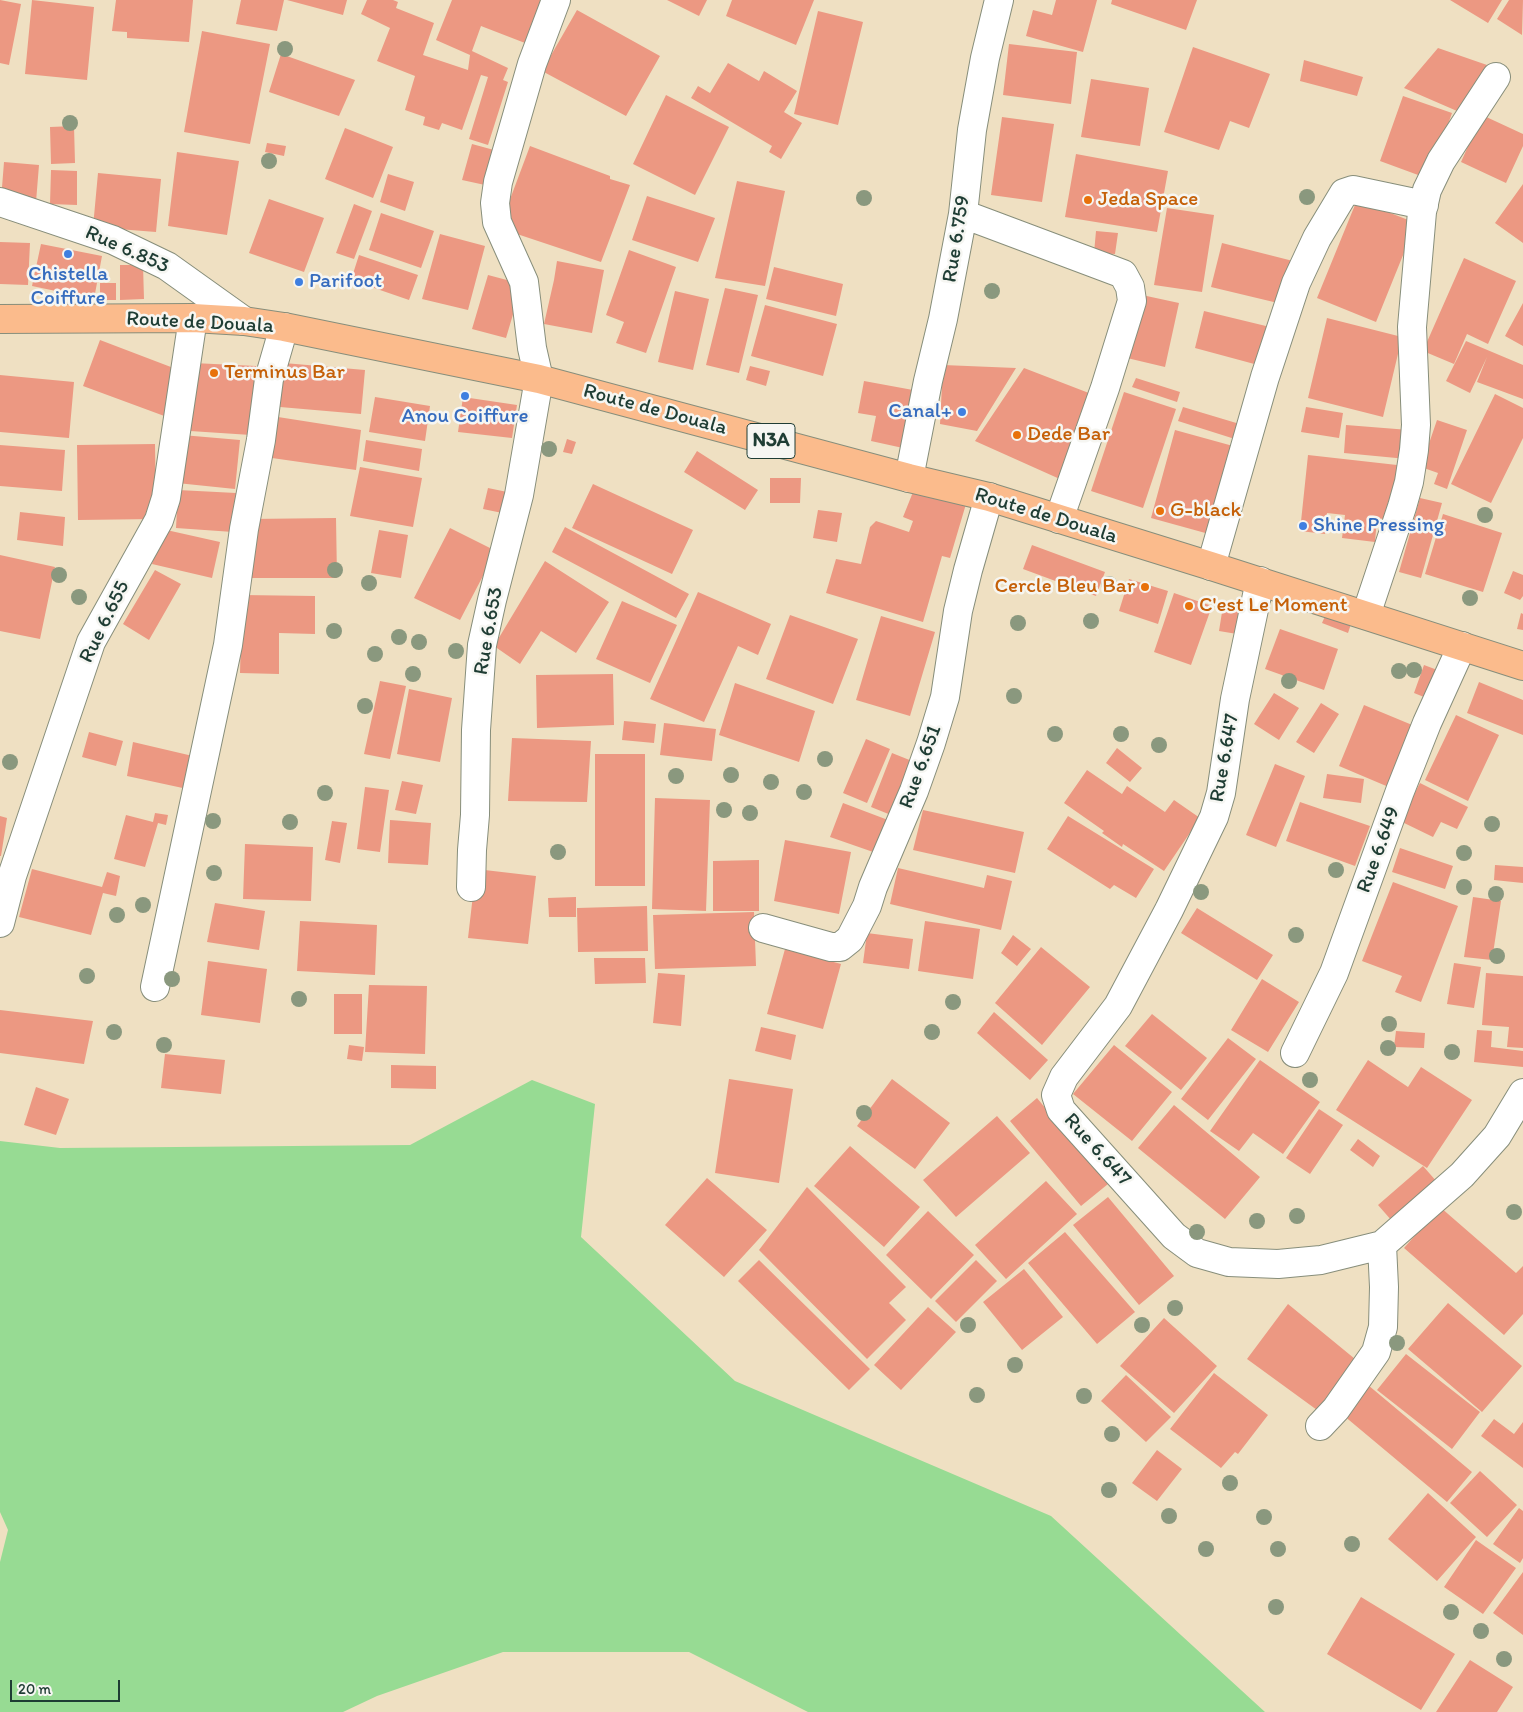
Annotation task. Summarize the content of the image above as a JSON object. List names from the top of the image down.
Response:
{
  "streets": {
    "highway": ["Route de Douala", "N3A"],
    "street": [
      "Rue 6.759",
      "Rue 6.853",
      "Rue 6.655",
      "Rue 6.653",
      "Rue 6.647",
      "Rue 6.651",
      "Rue 6.649"
    ]
  },
  "crossings": [
    ["Rue 6.759", "Route de Douala"],
    ["Rue 6.853", "Route de Douala"],
    ["Route de Douala", "Rue 6.655"],
    ["Route de Douala", "Rue 6.653"],
    ["Route de Douala", "Rue 6.647"],
    ["Route de Douala", "Rue 6.651"],
    ["Route de Douala", "Rue 6.649"]
  ],
  "places": [
    "Jeda Space",
    "Chistella Coiffure",
    "Parifoot",
    "Terminus Bar",
    "Anou Coiffure",
    "Canal+",
    "Dede Bar",
    "G-black",
    "Shine Pressing",
    "Cercle Bleu Bar",
    "C'est Le Moment"
  ],
  "scale_bar": "20 m"
}
